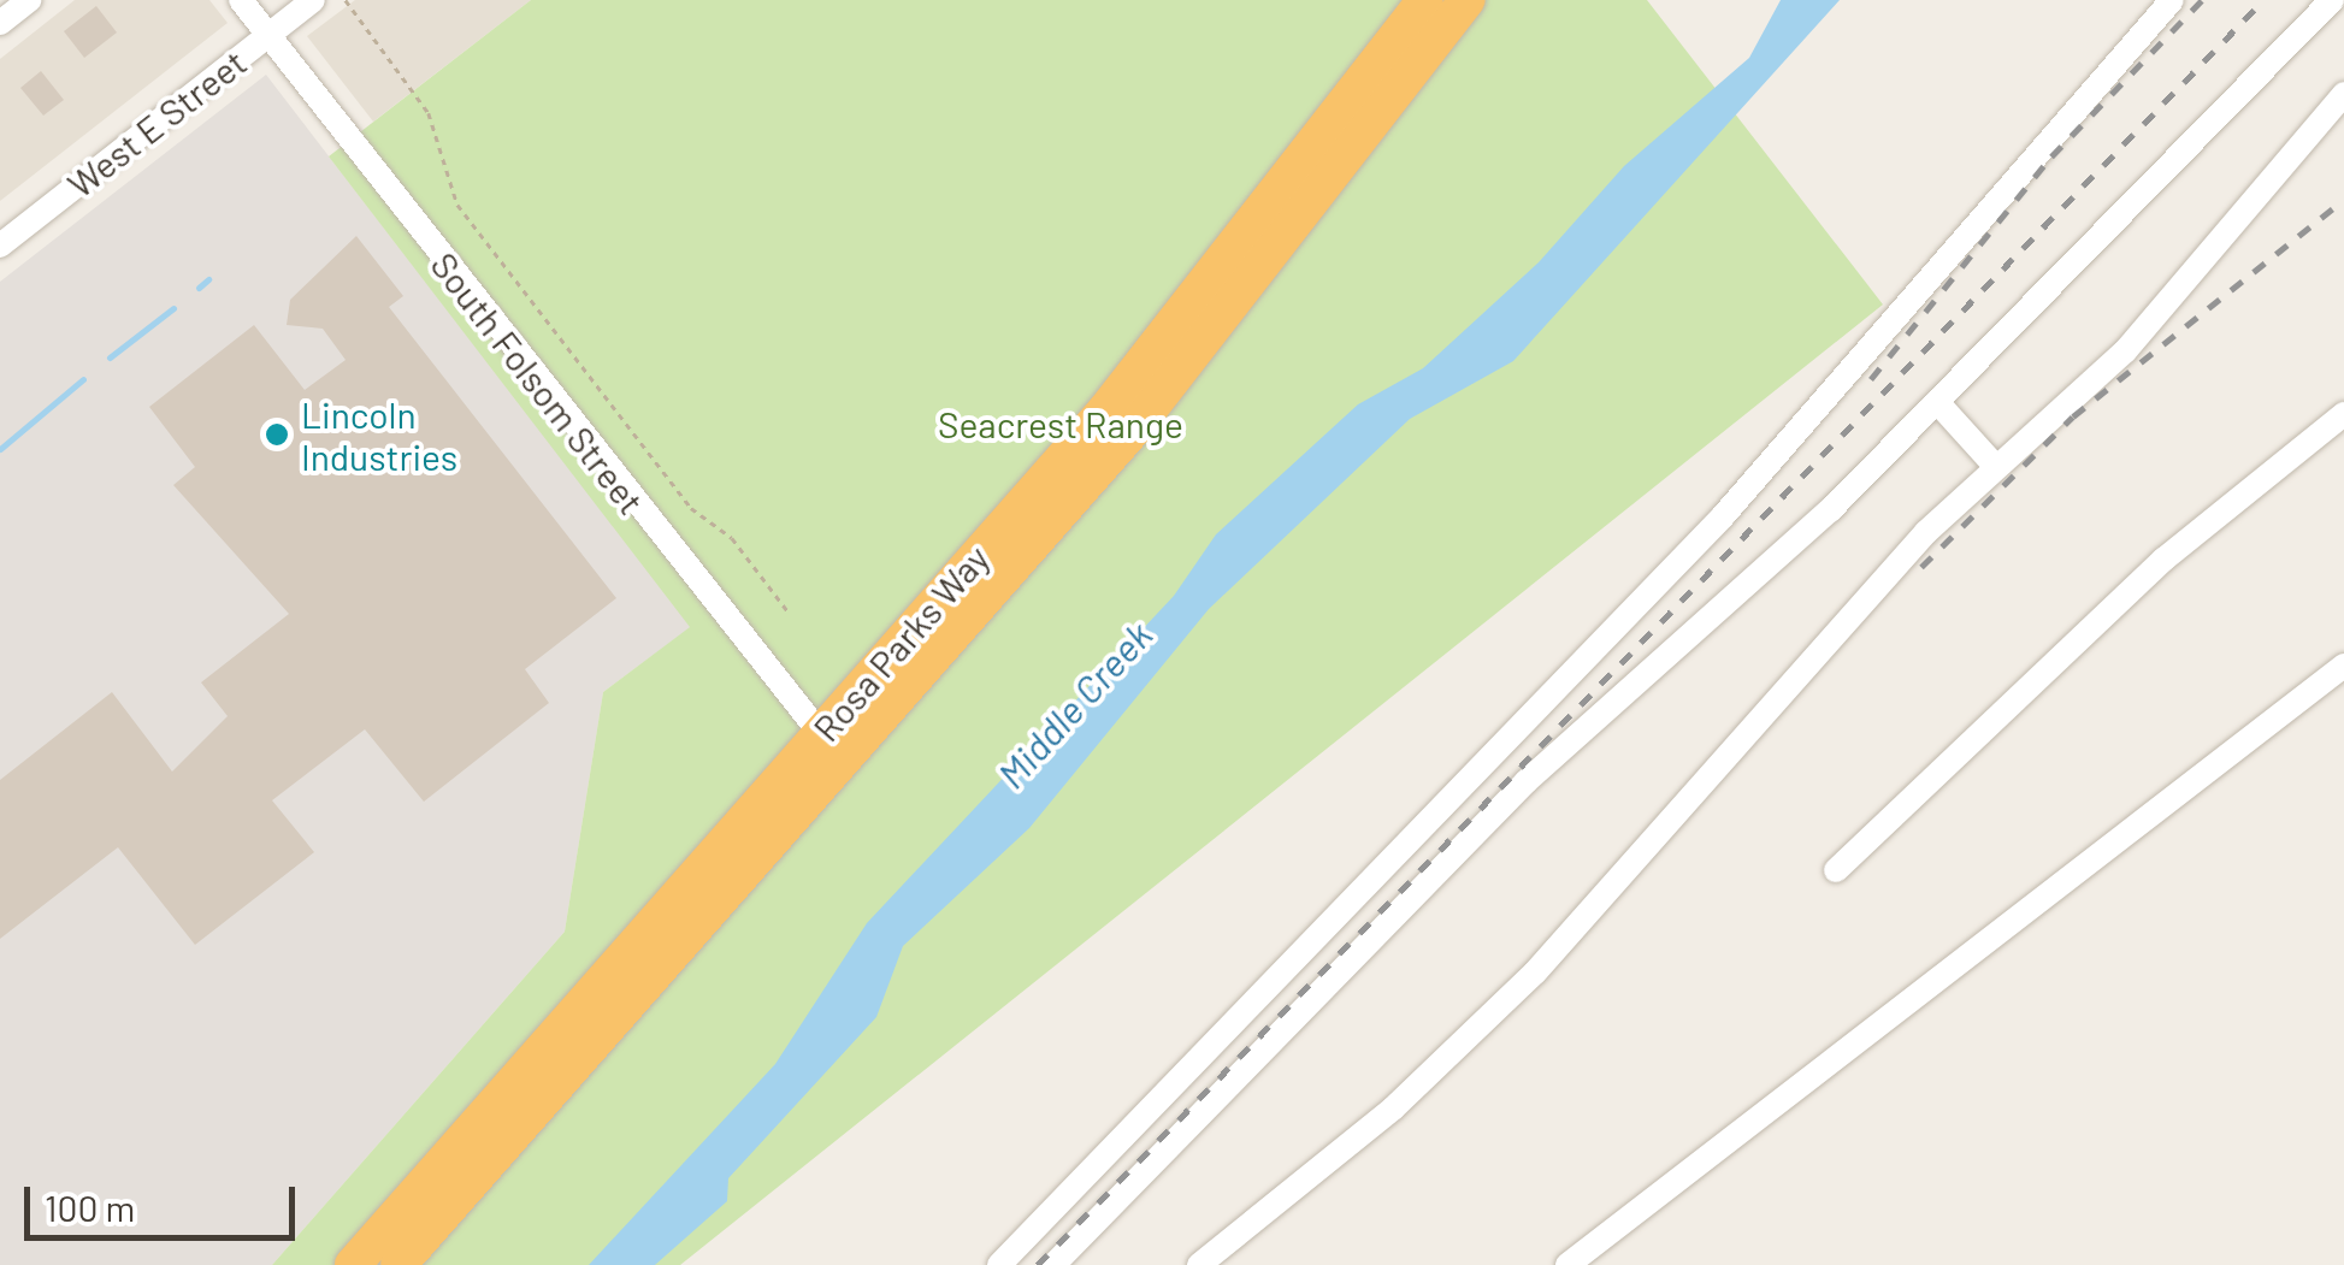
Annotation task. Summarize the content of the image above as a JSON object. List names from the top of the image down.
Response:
{
  "streets": {
    "highway": ["Rosa Parks Way"],
    "street": ["West E Street", "South Folsom Street"]
  },
  "crossings": [
    ["West E Street", "South Folsom Street"],
    ["South Folsom Street", "Rosa Parks Way"]
  ],
  "water": ["Middle Creek"],
  "parks": ["Seacrest Range"],
  "places": ["Lincoln Industries"],
  "scale_bar": "100 m"
}
